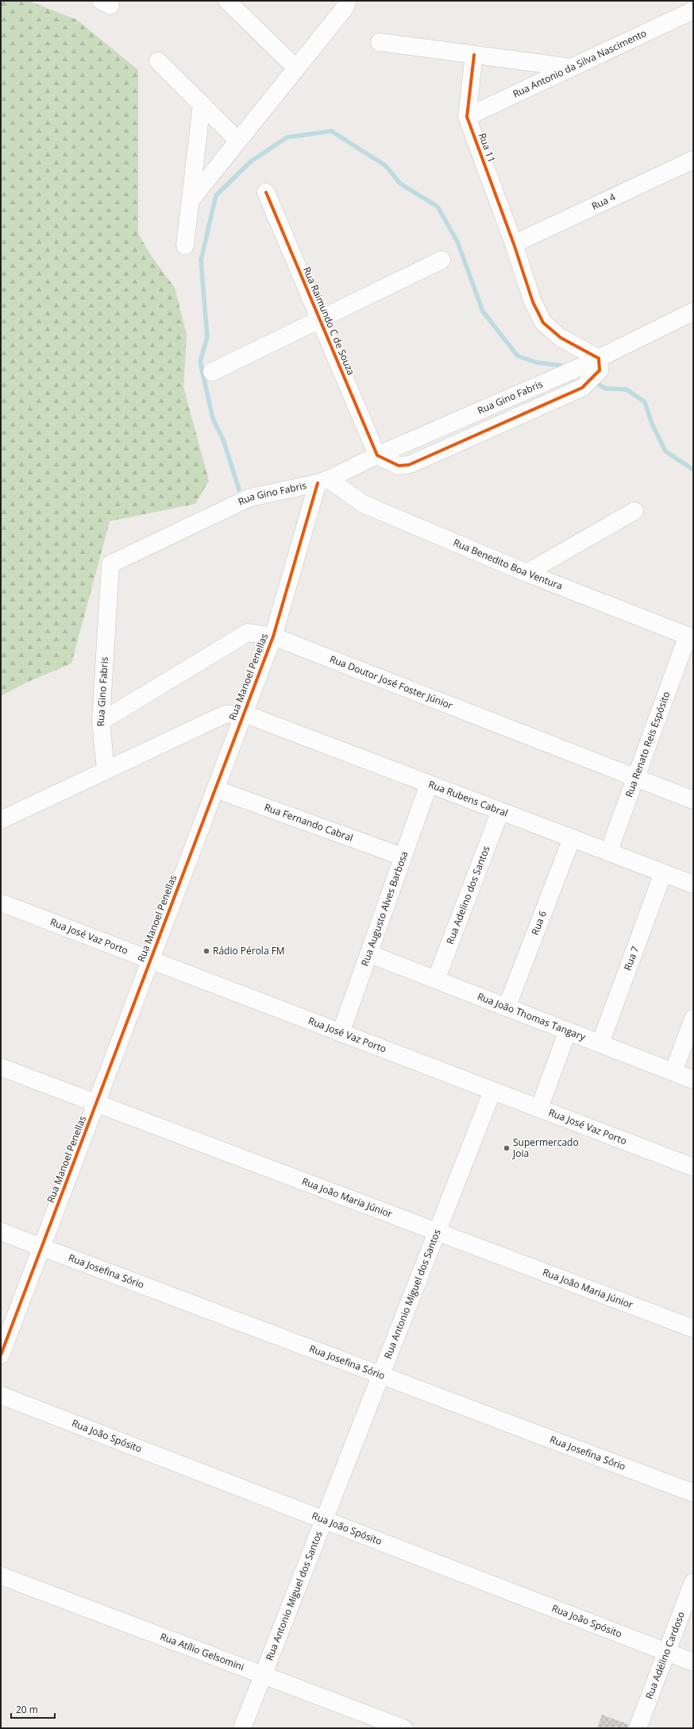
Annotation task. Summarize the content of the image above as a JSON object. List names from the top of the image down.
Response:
{
  "streets": {
    "street": [
      "Rua Antonio da Silva Nascimento",
      "Rua 11",
      "Rua 4",
      "Rua Raimundo C de Souza",
      "Rua Gino Fabris",
      "Rua Benedito Boa Ventura",
      "Rua Manoel Penellas",
      "Rua Doutor José Foster Júnior",
      "Rua Renato Reis Espósito",
      "Rua Rubens Cabral",
      "Rua Fernando Cabral",
      "Rua Adelino dos Santos",
      "Rua Augusto Alves Barbosa",
      "Rua 6",
      "Rua José Vaz Porto",
      "Rua 7",
      "Rua João Thomas Tangary",
      "Rua João Maria Júnior",
      "Rua Josefina Sório",
      "Rua Antonio Miguel dos Santos",
      "Rua João Spósito",
      "Rua Atílio Gelsomini",
      "Rua Adélino Cardoso"
    ]
  },
  "crossings": [
    ["Rua Antonio da Silva Nascimento", "Rua 11"],
    ["Rua 11", "Rua 4"],
    ["Rua 11", "Rua Gino Fabris"],
    ["Rua Raimundo C de Souza", "Rua Gino Fabris"],
    ["Rua Gino Fabris", "Rua Benedito Boa Ventura"],
    ["Rua Gino Fabris", "Rua Manoel Penellas"],
    ["Rua Gino Fabris", "Rua Doutor José Foster Júnior"],
    ["Rua Benedito Boa Ventura", "Rua Manoel Penellas"],
    ["Rua Benedito Boa Ventura", "Rua Renato Reis Espósito"],
    ["Rua Manoel Penellas", "Rua Doutor José Foster Júnior"],
    ["Rua Manoel Penellas", "Rua Rubens Cabral"],
    ["Rua Manoel Penellas", "Rua Fernando Cabral"],
    ["Rua Manoel Penellas", "Rua José Vaz Porto"],
    ["Rua Manoel Penellas", "Rua João Maria Júnior"],
    ["Rua Manoel Penellas", "Rua Josefina Sório"],
    ["Rua Doutor José Foster Júnior", "Rua Renato Reis Espósito"],
    ["Rua Renato Reis Espósito", "Rua Rubens Cabral"],
    ["Rua Rubens Cabral", "Rua Adelino dos Santos"],
    ["Rua Rubens Cabral", "Rua Augusto Alves Barbosa"],
    ["Rua Rubens Cabral", "Rua 6"],
    ["Rua Rubens Cabral", "Rua 7"],
    ["Rua Fernando Cabral", "Rua Augusto Alves Barbosa"],
    ["Rua Adelino dos Santos", "Rua João Thomas Tangary"],
    ["Rua Augusto Alves Barbosa", "Rua José Vaz Porto"],
    ["Rua Augusto Alves Barbosa", "Rua João Thomas Tangary"],
    ["Rua 6", "Rua João Thomas Tangary"],
    ["Rua José Vaz Porto", "Rua Antonio Miguel dos Santos"],
    ["Rua 7", "Rua João Thomas Tangary"],
    ["Rua João Maria Júnior", "Rua Antonio Miguel dos Santos"],
    ["Rua Josefina Sório", "Rua Antonio Miguel dos Santos"],
    ["Rua Antonio Miguel dos Santos", "Rua João Spósito"],
    ["Rua Antonio Miguel dos Santos", "Rua Atílio Gelsomini"],
    ["Rua João Spósito", "Rua Adélino Cardoso"]
  ],
  "places": ["Rádio Pérola FM", "Supermercado Joia"],
  "scale_bar": "20 m"
}
